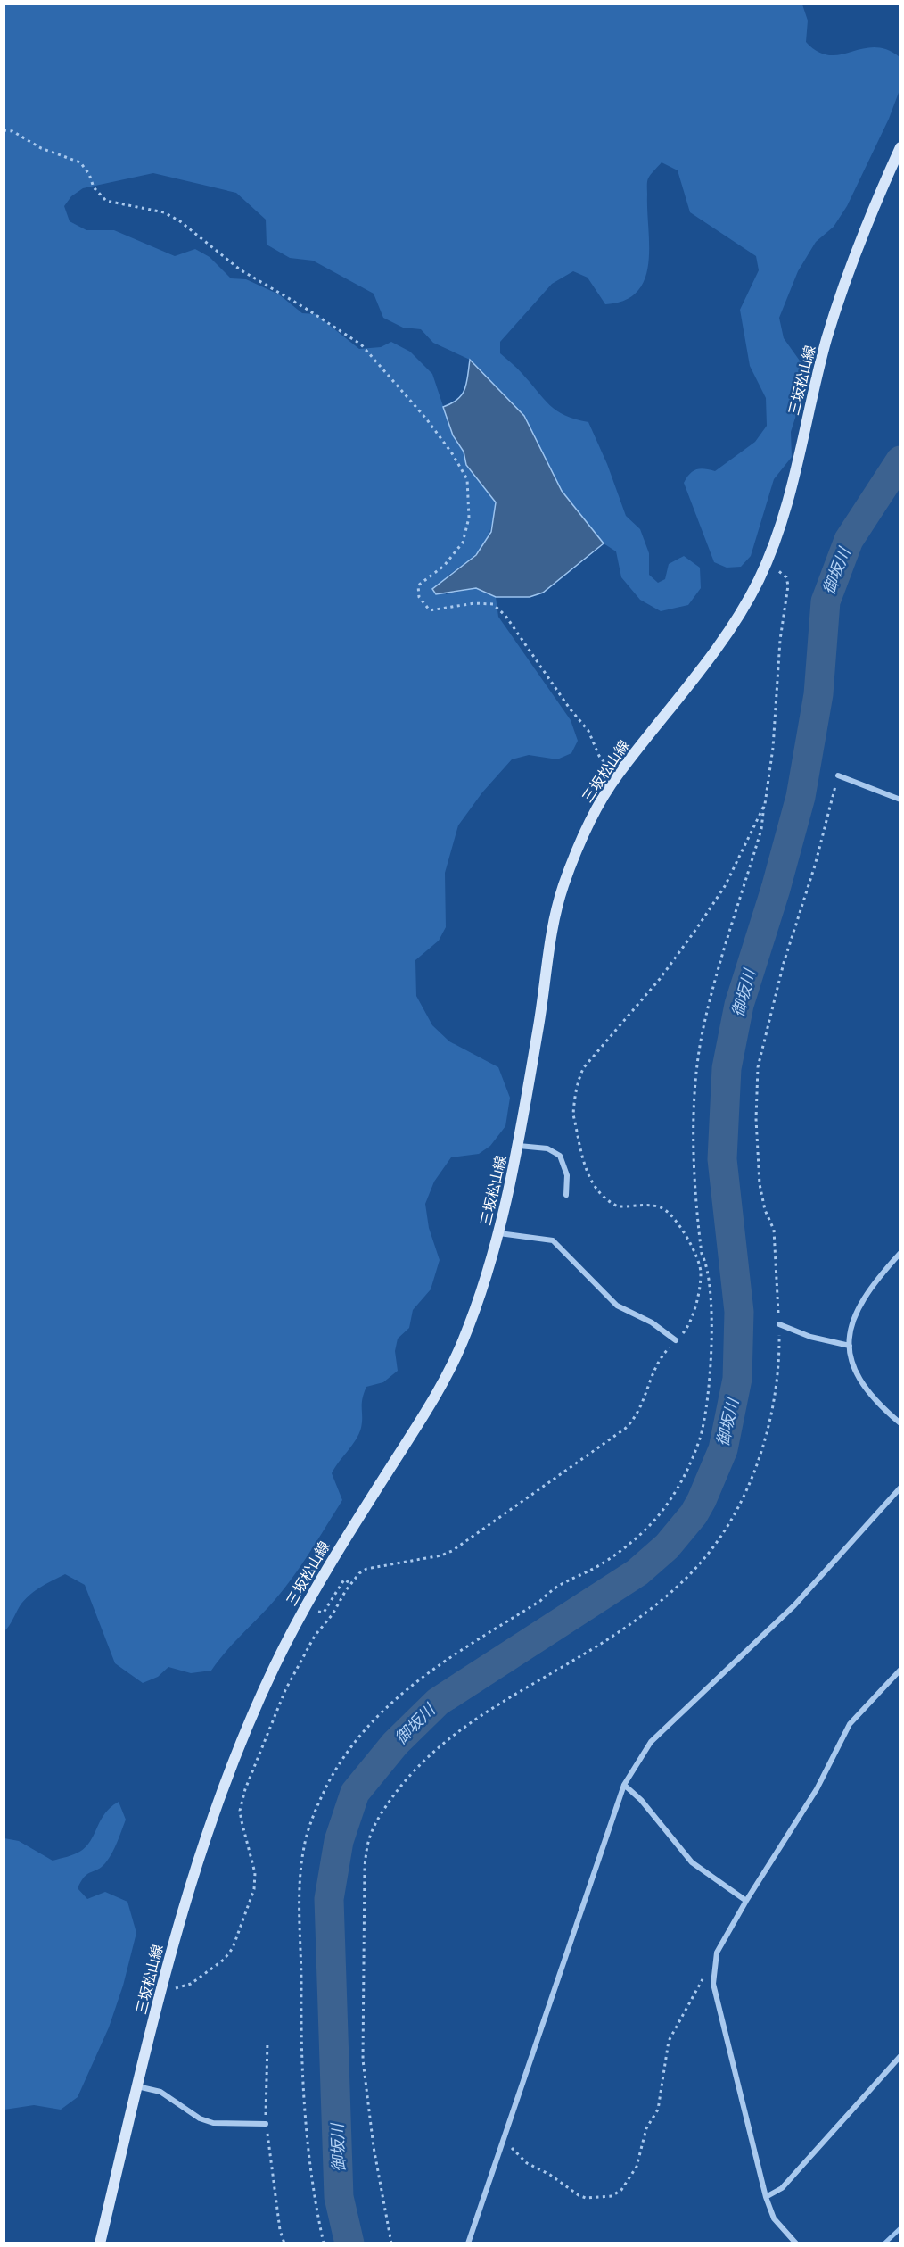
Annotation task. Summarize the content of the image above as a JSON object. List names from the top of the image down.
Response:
{
  "streets": {
    "main road": ["三坂松山線"]
  },
  "water": ["御坂川"]
}
